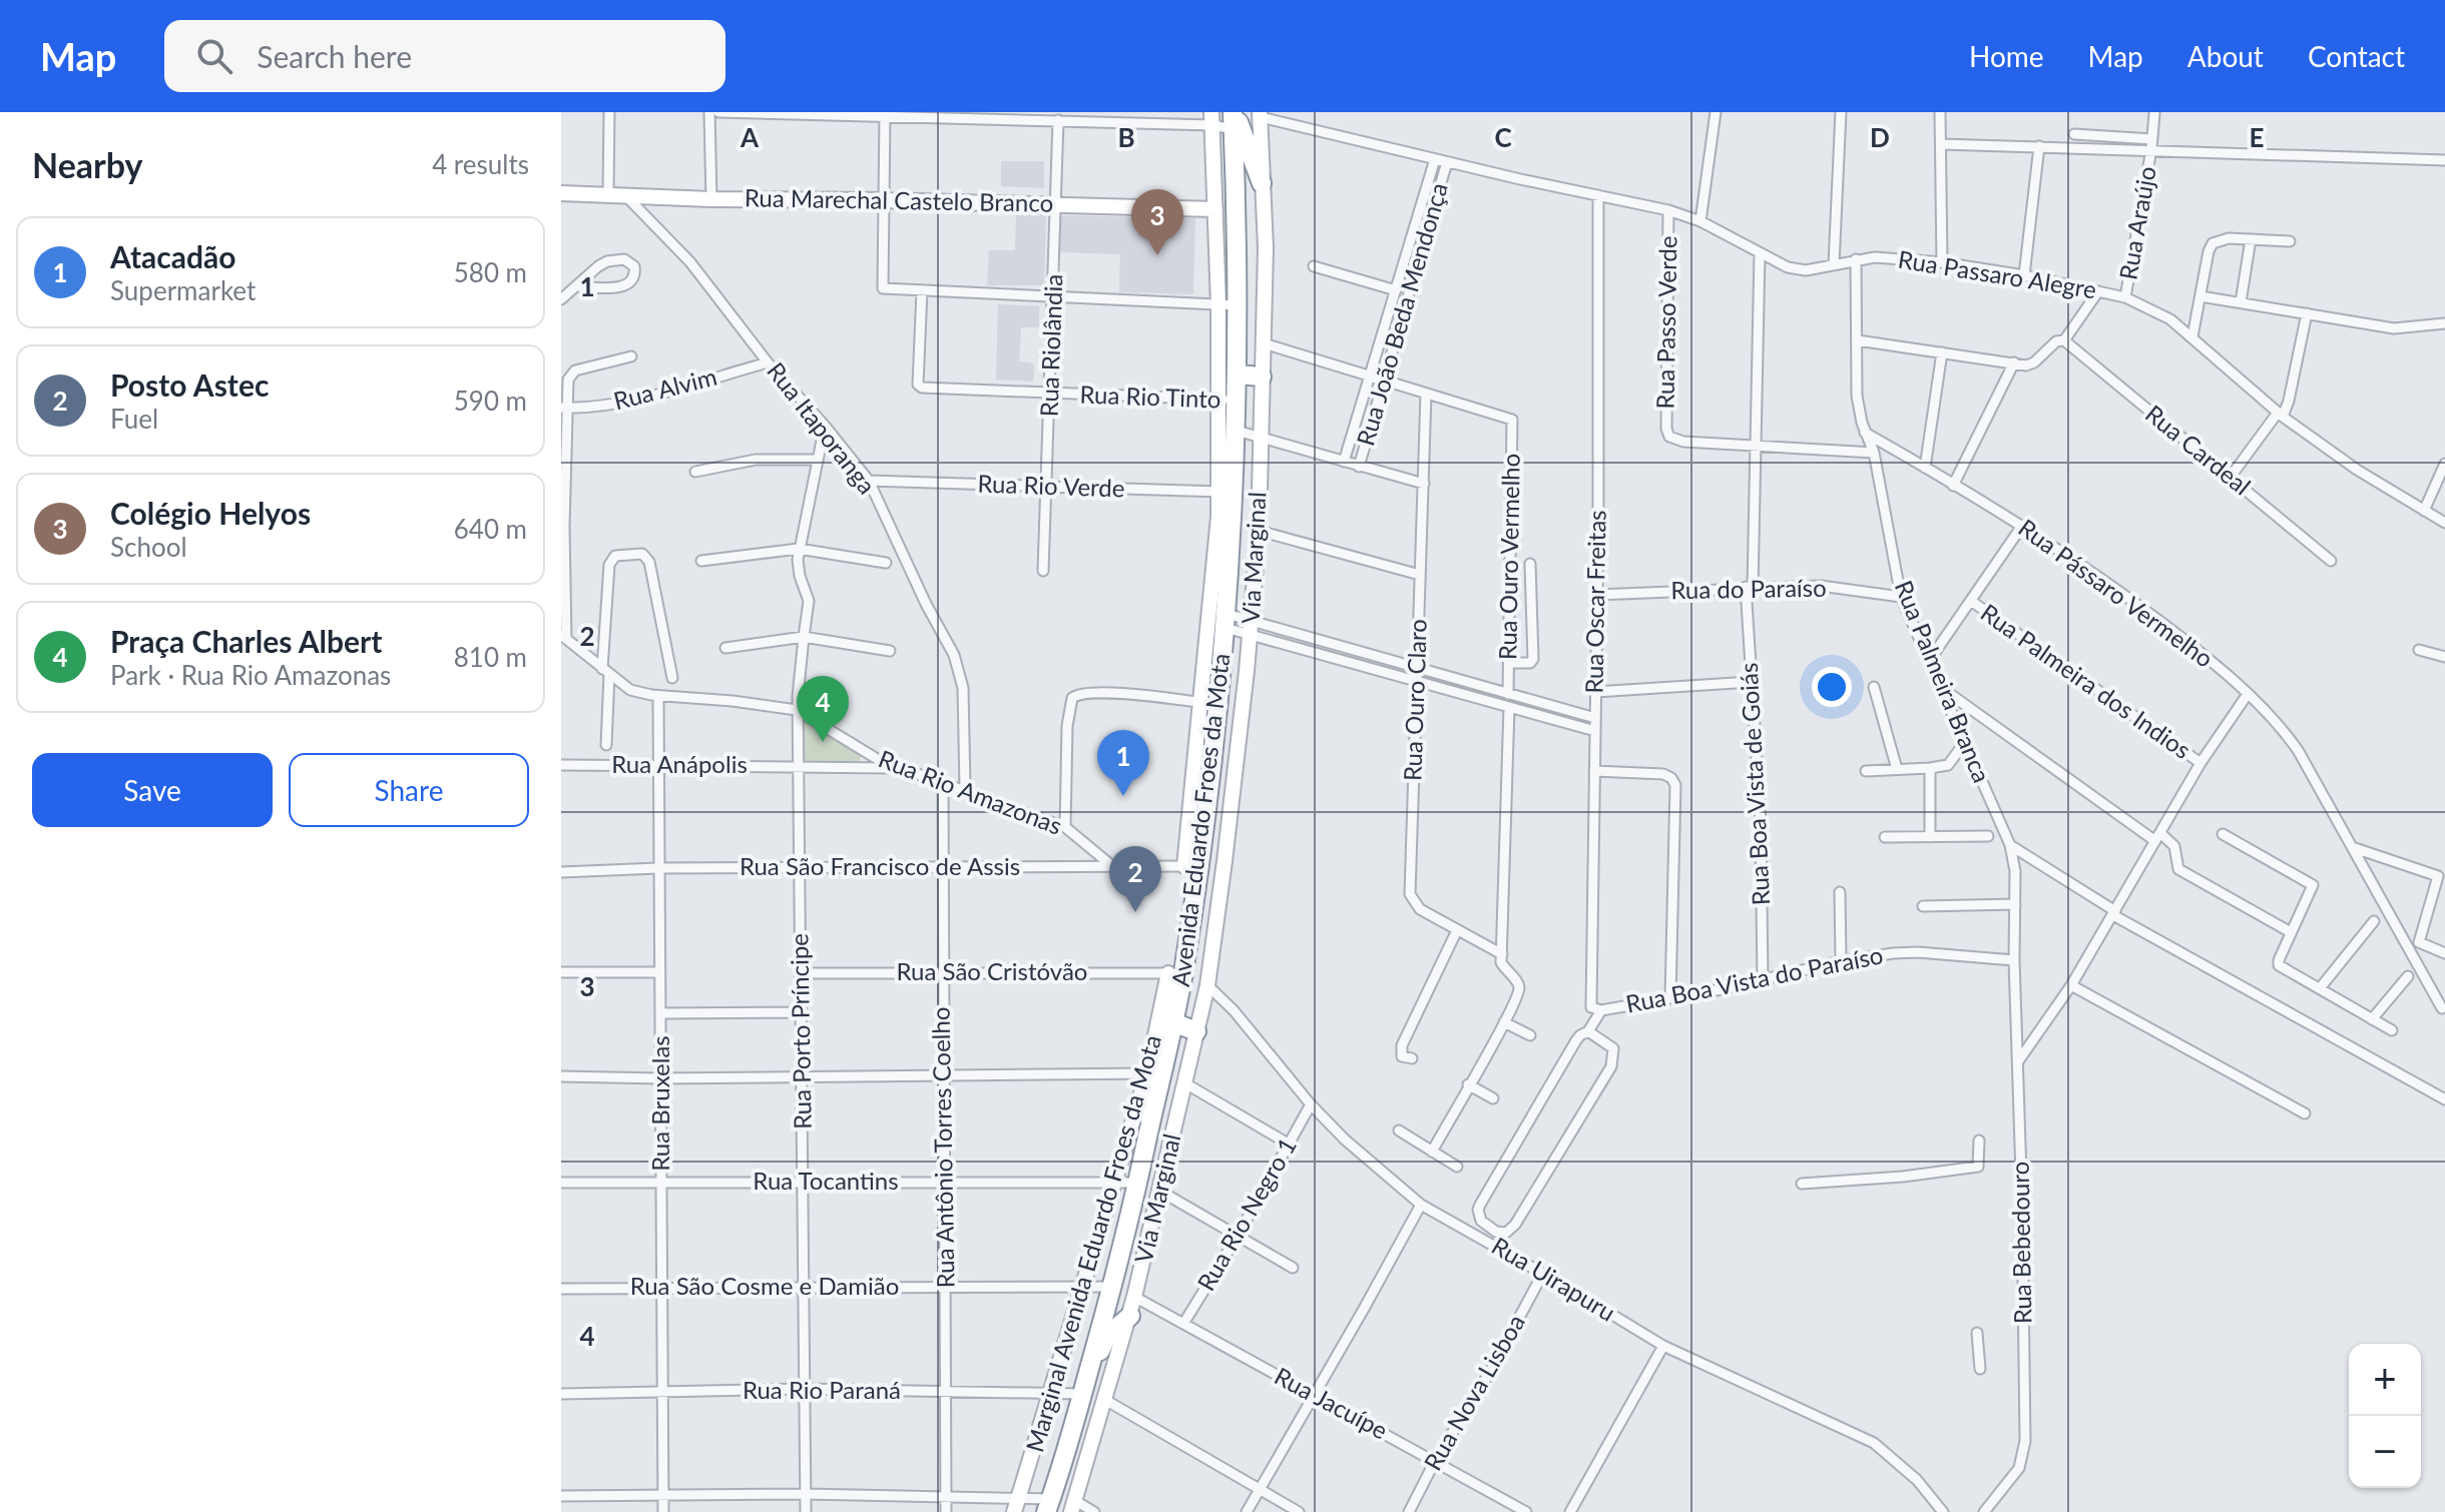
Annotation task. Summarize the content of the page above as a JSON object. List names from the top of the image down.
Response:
{
  "streets": {
    "highway": ["Avenida Eduardo Froes da Mota"],
    "street": [
      "Rua Marechal Castelo Branco",
      "Rua Araújo",
      "Rua Passaro Alegre",
      "Rua João Beda Mendonça",
      "Rua Passo Verde",
      "Rua Riolândia",
      "Rua Alvim",
      "Rua Rio Tinto",
      "Rua Itaporanga",
      "Rua Cardeal",
      "Rua Rio Verde",
      "Rua Ouro Vermelho",
      "Via Marginal",
      "Rua do Paraíso",
      "Rua Pássaro Vermelho",
      "Rua Oscar Freitas",
      "Rua Palmeira Branca",
      "Rua Palmeira dos Indios",
      "Rua Ouro Claro",
      "Rua Anápolis",
      "Rua Boa Vista de Goiás",
      "Rua Rio Amazonas",
      "Rua São Francisco de Assis",
      "Rua São Cristóvão",
      "Rua Boa Vista do Paraíso",
      "Rua Porto Príncipe",
      "Rua Bruxelas",
      "Rua Antônio Torres Coelho",
      "Rua Tocantins",
      "Rua Rio Negro 1",
      "Rua Bebedouro",
      "Marginal Avenida Eduardo Froes da Mota",
      "Rua Uirapuru",
      "Rua São Cosme e Damião",
      "Rua Rio Paraná",
      "Rua Nova Lisboa",
      "Rua Jacuípe"
    ]
  },
  "crossings": [
    ["Rua Marechal Castelo Branco", "Rua Riolândia"],
    ["Rua Marechal Castelo Branco", "Rua Itaporanga"],
    ["Rua Marechal Castelo Branco", "Avenida Eduardo Froes da Mota"],
    ["Rua Araújo", "Rua Passaro Alegre"],
    ["Rua Passaro Alegre", "Rua João Beda Mendonça"],
    ["Rua Passaro Alegre", "Rua Passo Verde"],
    ["Rua Passaro Alegre", "Via Marginal"],
    ["Rua Passaro Alegre", "Rua Oscar Freitas"],
    ["Rua Passaro Alegre", "Rua Palmeira Branca"],
    ["Rua Passaro Alegre", "Rua Boa Vista de Goiás"],
    ["Rua Passo Verde", "Rua Boa Vista de Goiás"],
    ["Rua Riolândia", "Rua Rio Tinto"],
    ["Rua Riolândia", "Rua Rio Verde"],
    ["Rua Alvim", "Rua Itaporanga"],
    ["Rua Rio Tinto", "Avenida Eduardo Froes da Mota"],
    ["Rua Itaporanga", "Rua Rio Verde"],
    ["Rua Itaporanga", "Rua Rio Amazonas"],
    ["Rua Itaporanga", "Rua Porto Príncipe"],
    ["Rua Rio Verde", "Avenida Eduardo Froes da Mota"],
    ["Rua Ouro Vermelho", "Rua Ouro Claro"],
    ["Via Marginal", "Rua Uirapuru"],
    ["Via Marginal", "Rua Jacuípe"],
    ["Rua do Paraíso", "Rua Oscar Freitas"],
    ["Rua do Paraíso", "Rua Palmeira Branca"],
    ["Rua do Paraíso", "Rua Boa Vista de Goiás"],
    ["Rua Pássaro Vermelho", "Rua Palmeira Branca"],
    ["Rua Oscar Freitas", "Rua Boa Vista do Paraíso"],
    ["Rua Palmeira Branca", "Rua Boa Vista do Paraíso"],
    ["Rua Palmeira Branca", "Rua Bebedouro"],
    ["Rua Anápolis", "Rua Rio Amazonas"],
    ["Rua Anápolis", "Rua Porto Príncipe"],
    ["Rua Anápolis", "Rua Bruxelas"],
    ["Rua Boa Vista de Goiás", "Rua Boa Vista do Paraíso"],
    ["Rua Rio Amazonas", "Rua São Francisco de Assis"],
    ["Rua Rio Amazonas", "Rua Porto Príncipe"],
    ["Rua Rio Amazonas", "Rua Bruxelas"],
    ["Rua Rio Amazonas", "Rua Antônio Torres Coelho"],
    ["Avenida Eduardo Froes da Mota", "Rua São Francisco de Assis"],
    ["Avenida Eduardo Froes da Mota", "Rua São Cristóvão"],
    ["Avenida Eduardo Froes da Mota", "Rua Tocantins"],
    ["Avenida Eduardo Froes da Mota", "Marginal Avenida Eduardo Froes da Mota"],
    ["Avenida Eduardo Froes da Mota", "Rua São Cosme e Damião"],
    ["Avenida Eduardo Froes da Mota", "Rua Rio Paraná"],
    ["Rua São Francisco de Assis", "Rua Porto Príncipe"],
    ["Rua São Francisco de Assis", "Rua Bruxelas"],
    ["Rua São Francisco de Assis", "Rua Antônio Torres Coelho"],
    ["Rua São Cristóvão", "Rua Porto Príncipe"],
    ["Rua São Cristóvão", "Rua Antônio Torres Coelho"],
    ["Rua São Cristóvão", "Marginal Avenida Eduardo Froes da Mota"],
    ["Rua Boa Vista do Paraíso", "Rua Bebedouro"],
    ["Rua Porto Príncipe", "Rua Tocantins"],
    ["Rua Porto Príncipe", "Rua São Cosme e Damião"],
    ["Rua Porto Príncipe", "Rua Rio Paraná"],
    ["Rua Bruxelas", "Rua Tocantins"],
    ["Rua Bruxelas", "Rua São Cosme e Damião"],
    ["Rua Bruxelas", "Rua Rio Paraná"],
    ["Rua Antônio Torres Coelho", "Rua Tocantins"],
    ["Rua Antônio Torres Coelho", "Rua São Cosme e Damião"],
    ["Rua Antônio Torres Coelho", "Rua Rio Paraná"],
    ["Rua Tocantins", "Marginal Avenida Eduardo Froes da Mota"],
    ["Rua Rio Negro 1", "Rua Uirapuru"],
    ["Rua Rio Negro 1", "Rua Jacuípe"],
    ["Marginal Avenida Eduardo Froes da Mota", "Rua São Cosme e Damião"],
    ["Marginal Avenida Eduardo Froes da Mota", "Rua Rio Paraná"],
    ["Rua Uirapuru", "Rua Nova Lisboa"],
    ["Rua Nova Lisboa", "Rua Jacuípe"]
  ],
  "page": {
    "header": "Map",
    "search": "Search here",
    "nav": [
      "Home",
      "Map",
      "About",
      "Contact"
    ],
    "heading": ["Nearby", "4 results"],
    "pins": [
      "3",
      "4",
      "1",
      "2"
    ],
    "list": [
      {
        "mark": "1",
        "name": "Atacadão",
        "note": "Supermarket",
        "value": "580 m"
      },
      {
        "mark": "2",
        "name": "Posto Astec",
        "note": "Fuel",
        "value": "590 m"
      },
      {
        "mark": "3",
        "name": "Colégio Helyos",
        "note": "School",
        "value": "640 m"
      },
      {
        "mark": "4",
        "name": "Praça Charles Albert",
        "note": "Park · Rua Rio Amazonas",
        "value": "810 m"
      }
    ],
    "buttons": ["Save", "Share"],
    "map_buttons": ["+", "−"]
  },
  "grid": {
    "columns": [
      "A",
      "B",
      "C",
      "D",
      "E"
    ],
    "rows": [
      "1",
      "2",
      "3",
      "4"
    ]
  }
}
